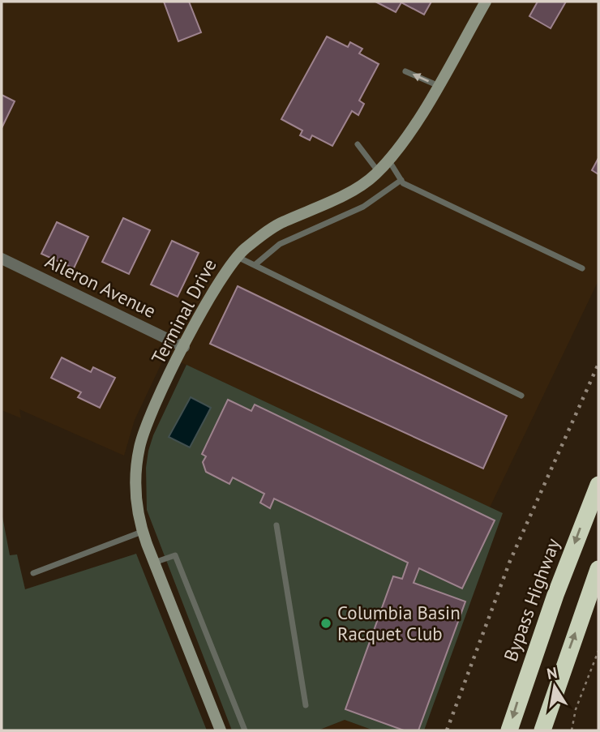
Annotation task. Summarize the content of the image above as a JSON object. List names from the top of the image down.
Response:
{
  "streets": {
    "highway": ["Bypass Highway"],
    "street": ["Aileron Avenue", "Terminal Drive"]
  },
  "crossings": [
    ["Aileron Avenue", "Terminal Drive"]
  ],
  "places": ["Columbia Basin Racquet Club"],
  "north": "top"
}
